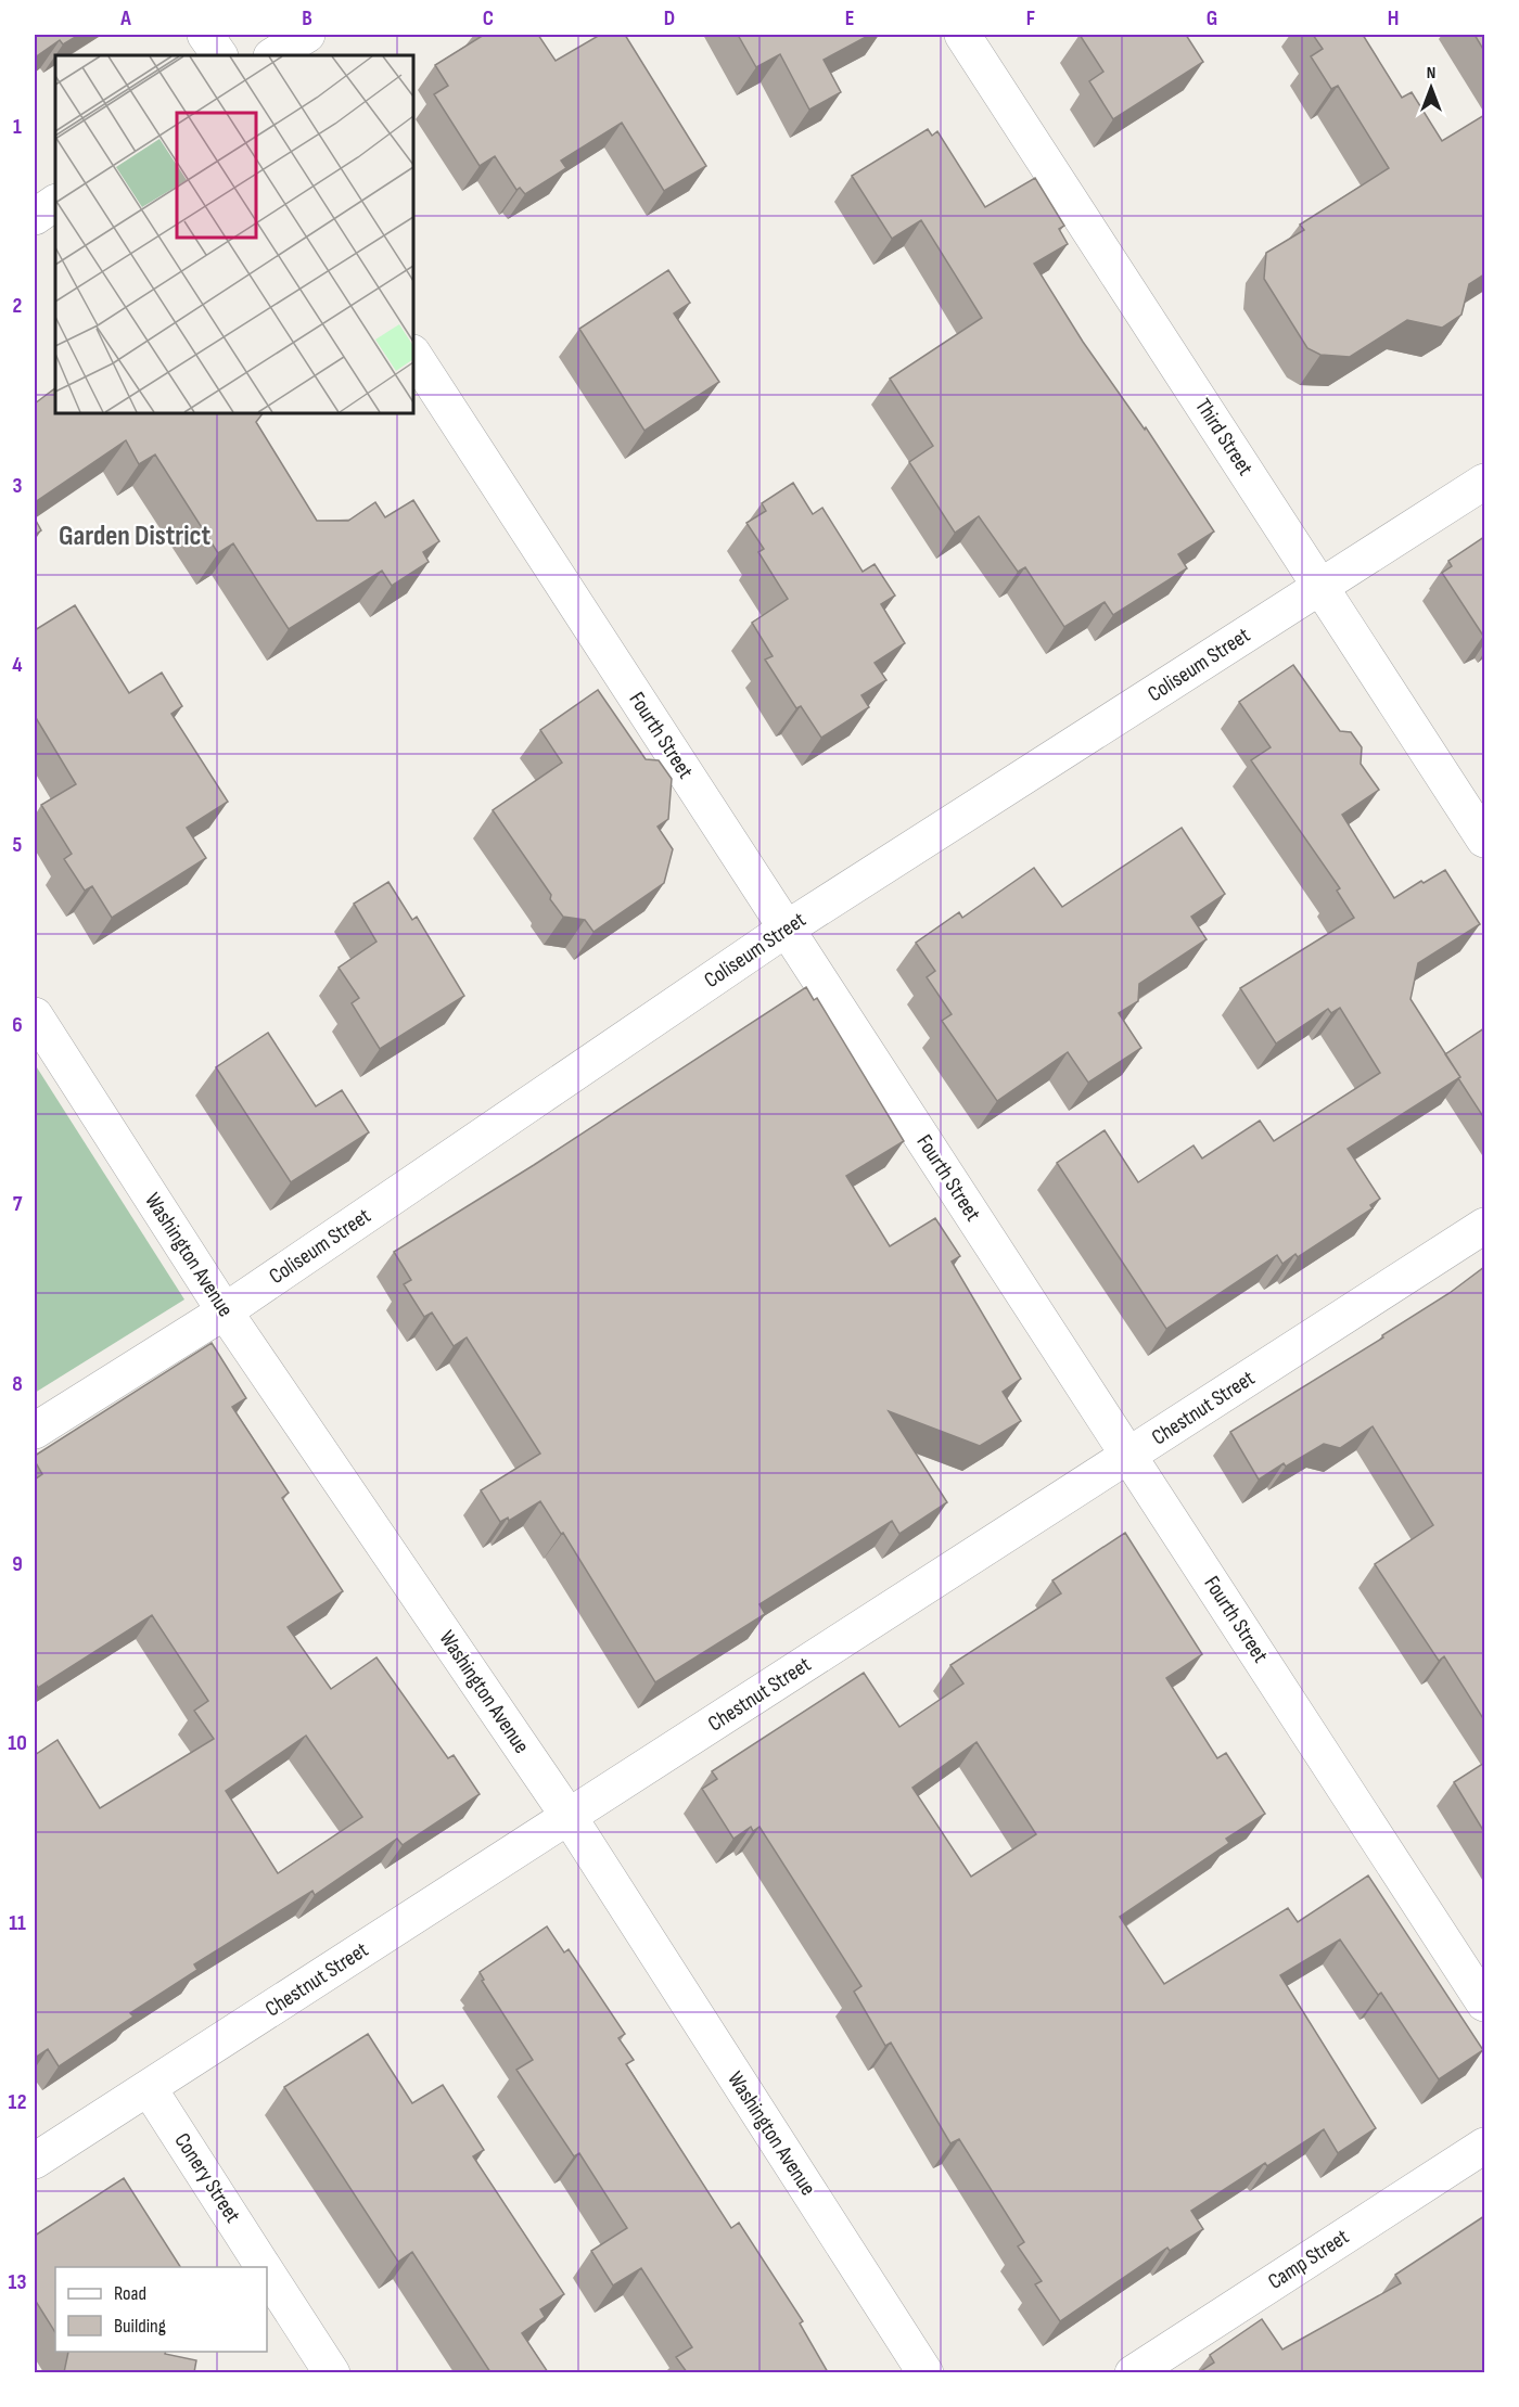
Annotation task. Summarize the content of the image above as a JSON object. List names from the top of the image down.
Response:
{
  "streets": {
    "street": [
      "Third Street",
      "Coliseum Street",
      "Fourth Street",
      "Washington Avenue",
      "Chestnut Street",
      "Conery Street",
      "Camp Street"
    ]
  },
  "crossings": [
    ["Third Street", "Coliseum Street"],
    ["Coliseum Street", "Fourth Street"],
    ["Coliseum Street", "Washington Avenue"],
    ["Fourth Street", "Chestnut Street"],
    ["Washington Avenue", "Chestnut Street"],
    ["Chestnut Street", "Conery Street"]
  ],
  "districts": ["Garden District"],
  "legend": ["Road", "Building"],
  "north": "top",
  "grid": {
    "columns": [
      "A",
      "B",
      "C",
      "D",
      "E",
      "F",
      "G",
      "H"
    ],
    "rows": [
      "1",
      "2",
      "3",
      "4",
      "5",
      "6",
      "7",
      "8",
      "9",
      "10",
      "11",
      "12",
      "13"
    ]
  }
}
